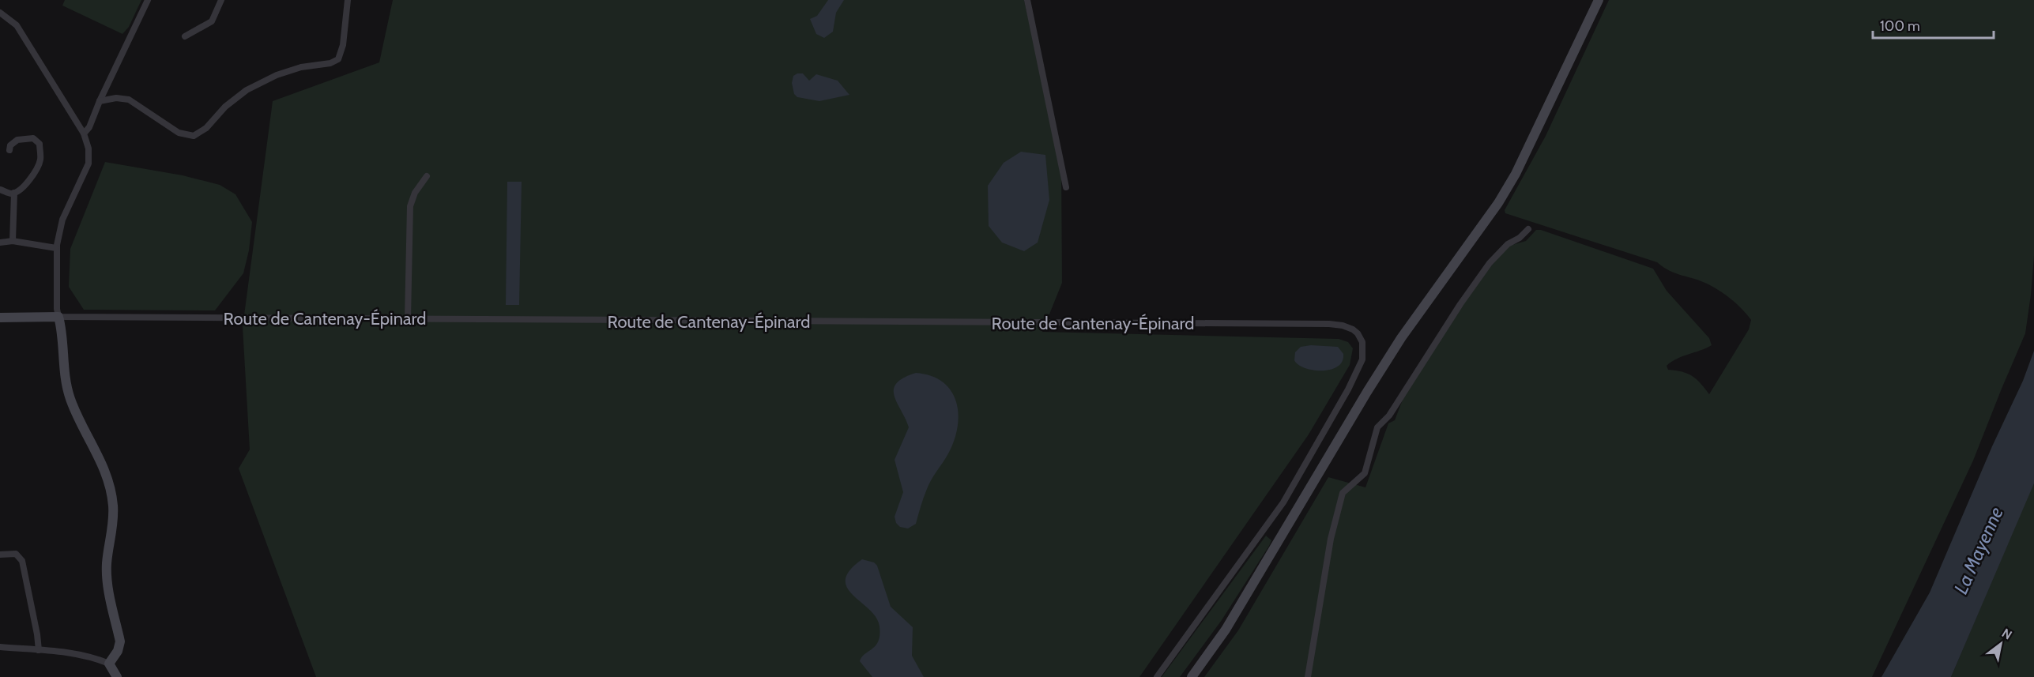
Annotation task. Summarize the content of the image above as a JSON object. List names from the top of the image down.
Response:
{
  "streets": {
    "street": ["Route de Cantenay-Épinard"]
  },
  "water": ["La Mayenne"],
  "scale_bar": "100 m",
  "north": "top right"
}
